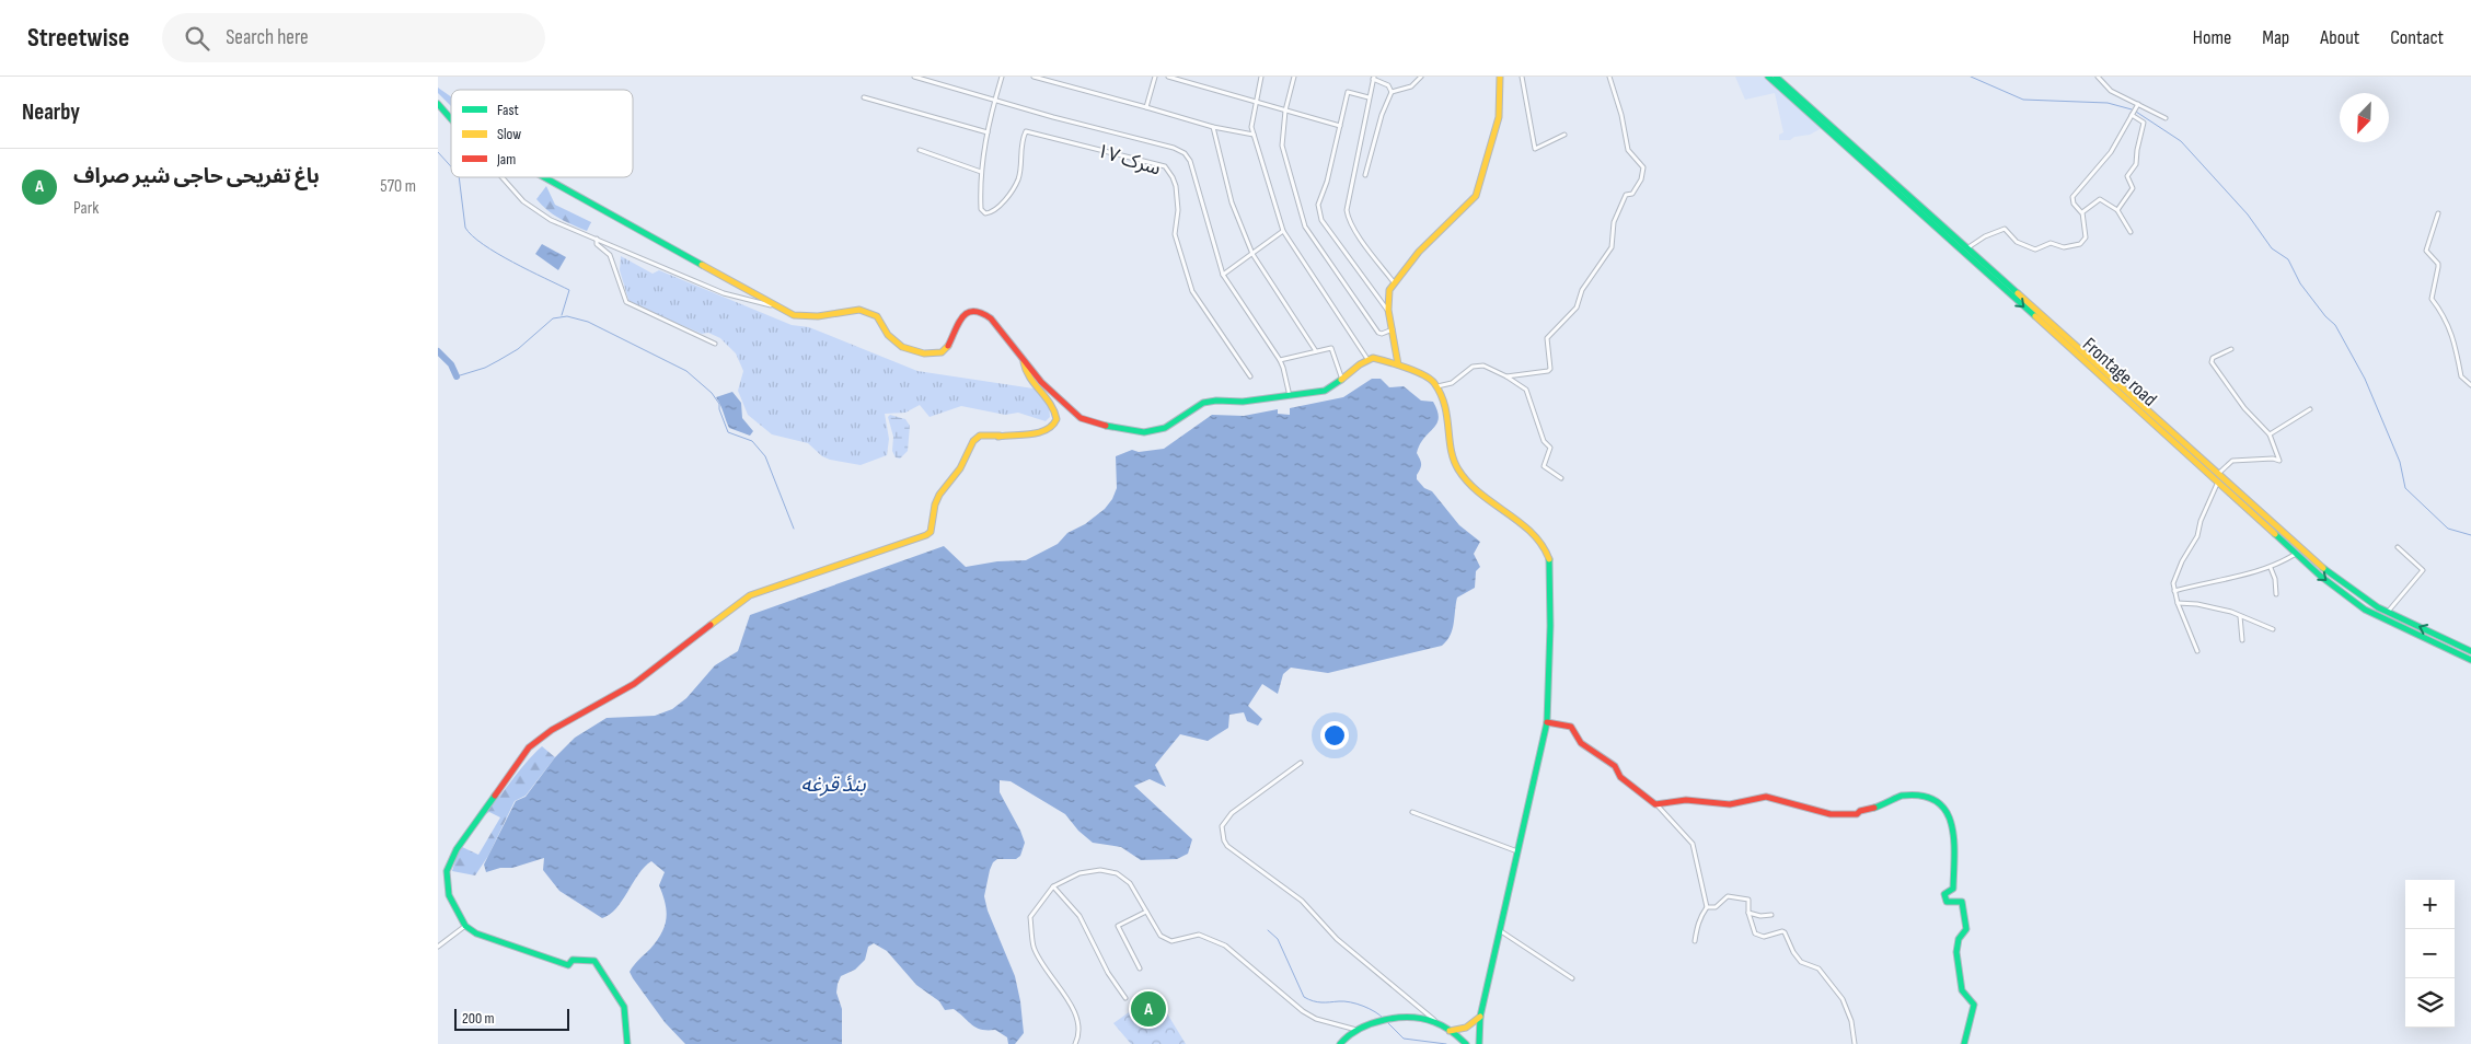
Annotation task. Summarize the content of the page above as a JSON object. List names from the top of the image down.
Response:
{
  "streets": {
    "main road": ["Frontage road"],
    "street": ["سرک ۱۷"]
  },
  "water": ["بندٔ قرغه"],
  "legend": ["Fast", "Slow", "Jam"],
  "scale_bar": "200 m",
  "north": "bottom left",
  "page": {
    "header": "Streetwise",
    "search": "Search here",
    "nav": [
      "Home",
      "Map",
      "About",
      "Contact"
    ],
    "heading": "Nearby",
    "list": [
      {
        "mark": "A",
        "name": "باغ تفریحی حاجی شیر صراف",
        "note": "Park",
        "value": "570 m"
      }
    ],
    "map_buttons": ["+", "−"],
    "pins": "A",
    "scale": "200 m"
  }
}
